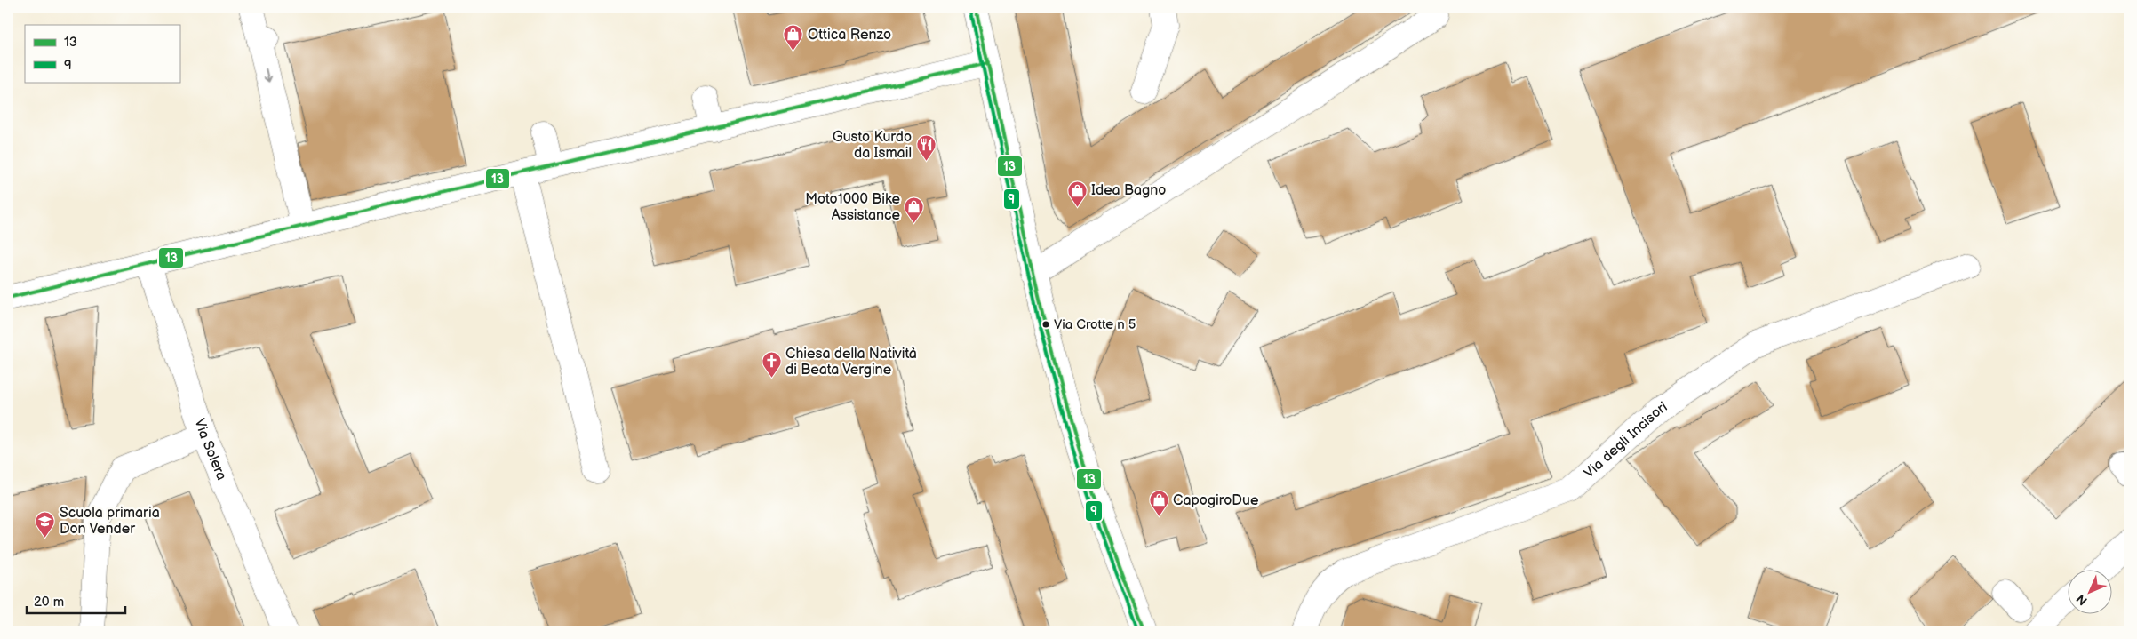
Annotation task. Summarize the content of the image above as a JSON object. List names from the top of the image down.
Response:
{
  "streets": {
    "street": ["Via degli Incisori", "Via Solera"]
  },
  "places": {
    "shop": [
      "Ottica Renzo",
      "Idea Bagno",
      "Moto1000 Bike Assistance",
      "CapogiroDue"
    ],
    "restaurant": ["Gusto Kurdo da Ismail"],
    "other": ["Via Crotte n 5"],
    "church": ["Chiesa della Natività di Beata Vergine"],
    "school or university": ["Scuola primaria Don Vender"]
  },
  "lines": ["transit line 13", "transit line 9"],
  "legend": ["13", "9"],
  "scale_bar": "20 m",
  "north": "bottom left"
}
